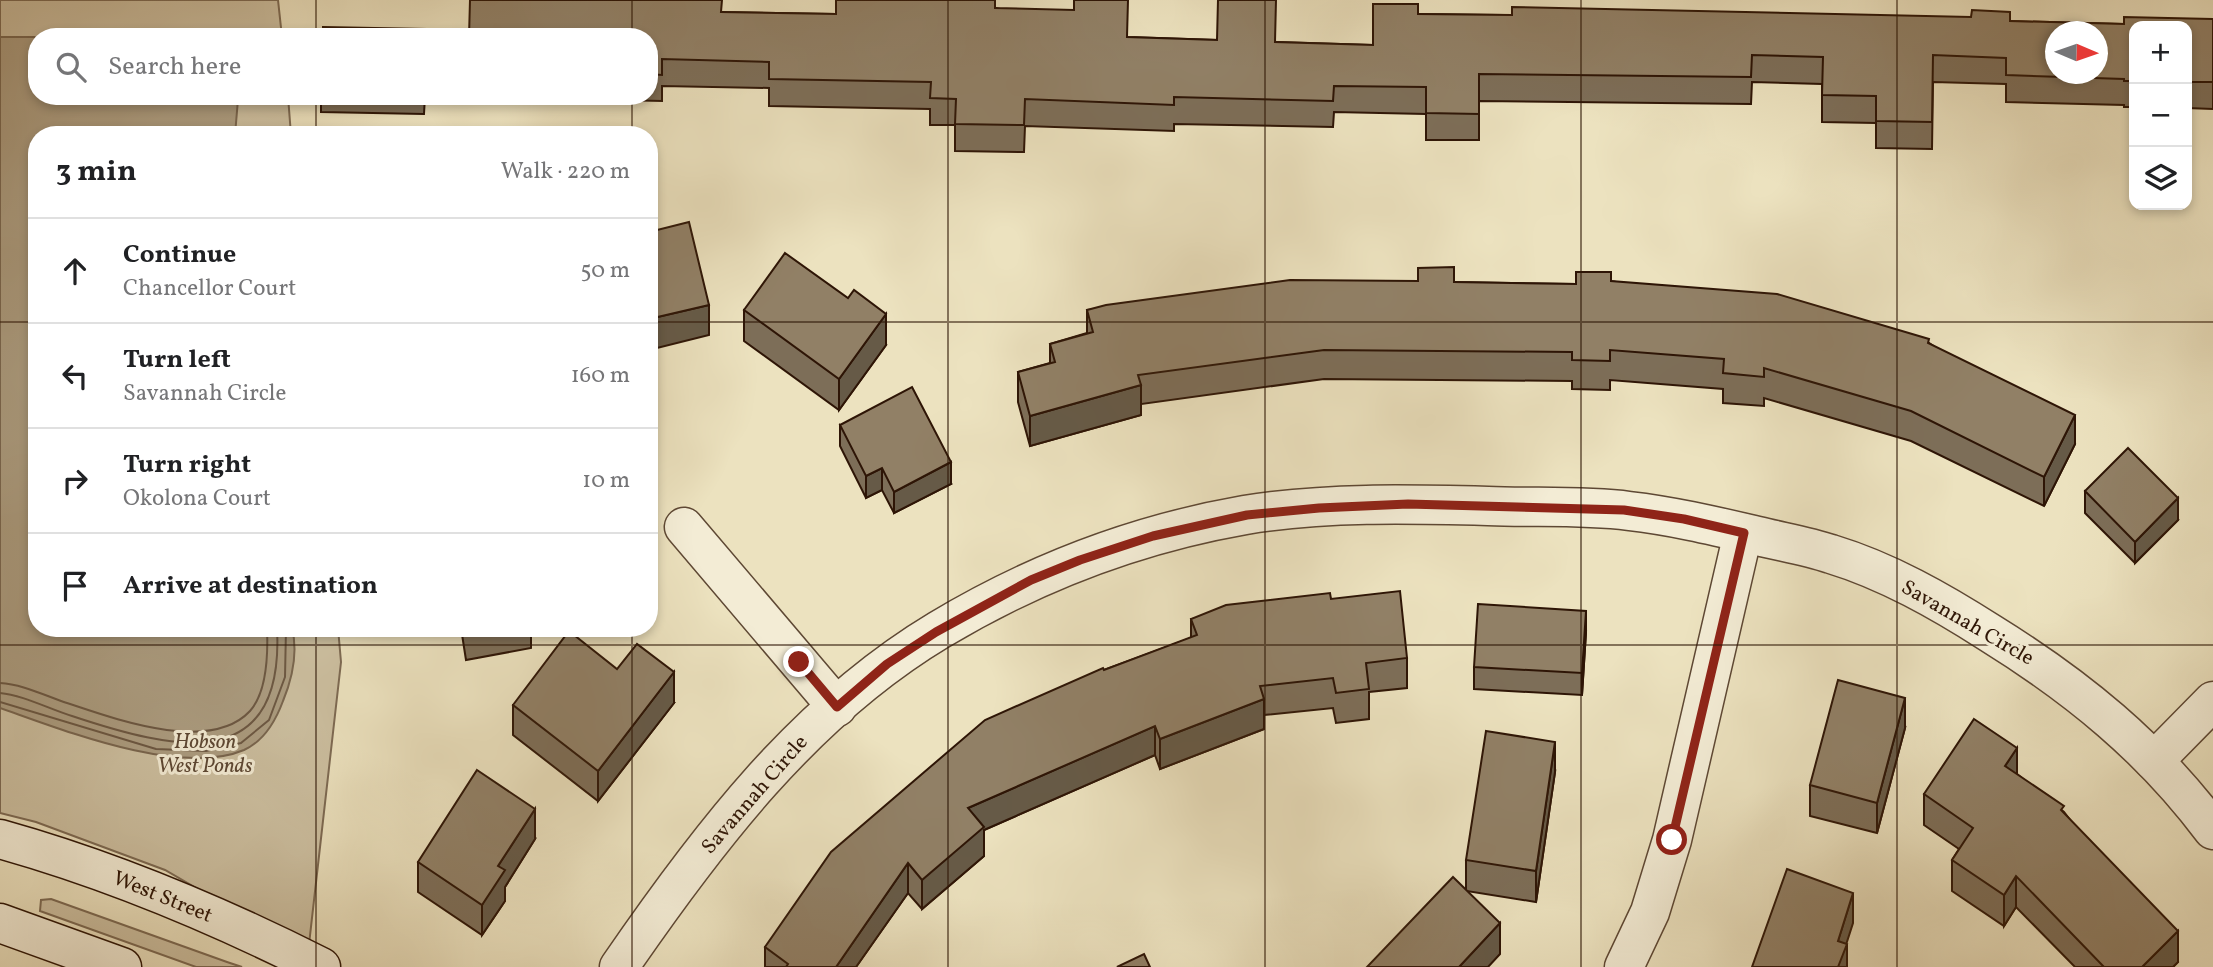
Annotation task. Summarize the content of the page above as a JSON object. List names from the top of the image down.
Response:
{
  "streets": {
    "street": ["Savannah Circle", "West Street"]
  },
  "parks": ["Hobson West Ponds"],
  "north": "right",
  "page": {
    "map_buttons": ["+", "−"],
    "search": "Search here",
    "heading": ["3 min", "Walk · 220 m"],
    "list": [
      ["Continue", "Chancellor Court", "50 m"],
      ["Turn left", "Savannah Circle", "160 m"],
      ["Turn right", "Okolona Court", "10 m"],
      "Arrive at destination"
    ]
  }
}
